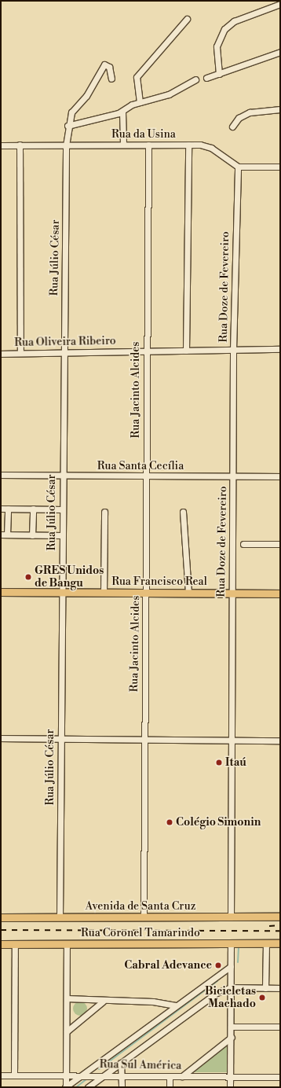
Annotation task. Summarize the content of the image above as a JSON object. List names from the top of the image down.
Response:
{
  "streets": {
    "main road": ["Rua Francisco Real", "Avenida de Santa Cruz", "Rua Coronel Tamarindo"],
    "street": [
      "Rua da Usina",
      "Rua Júlio César",
      "Rua Doze de Fevereiro",
      "Rua Oliveira Ribeiro",
      "Rua Jacinto Alcides",
      "Rua Santa Cecília",
      "Rua Sul América"
    ]
  },
  "crossings": [
    ["Rua da Usina", "Rua Júlio César"],
    ["Rua da Usina", "Rua Doze de Fevereiro"],
    ["Rua da Usina", "Rua Jacinto Alcides"],
    ["Rua Júlio César", "Rua Oliveira Ribeiro"],
    ["Rua Júlio César", "Rua Santa Cecília"],
    ["Rua Júlio César", "Rua Francisco Real"],
    ["Rua Júlio César", "Avenida de Santa Cruz"],
    ["Rua Doze de Fevereiro", "Rua Oliveira Ribeiro"],
    ["Rua Doze de Fevereiro", "Rua Santa Cecília"],
    ["Rua Doze de Fevereiro", "Rua Francisco Real"],
    ["Rua Doze de Fevereiro", "Avenida de Santa Cruz"],
    ["Rua Oliveira Ribeiro", "Rua Jacinto Alcides"],
    ["Rua Jacinto Alcides", "Rua Santa Cecília"],
    ["Rua Jacinto Alcides", "Rua Francisco Real"],
    ["Rua Jacinto Alcides", "Avenida de Santa Cruz"]
  ],
  "places": [
    "GRES Unidos de Bangu",
    "Itaú",
    "Colégio Simonin",
    "Cabral Adevance",
    "Bicicletas Machado"
  ]
}
